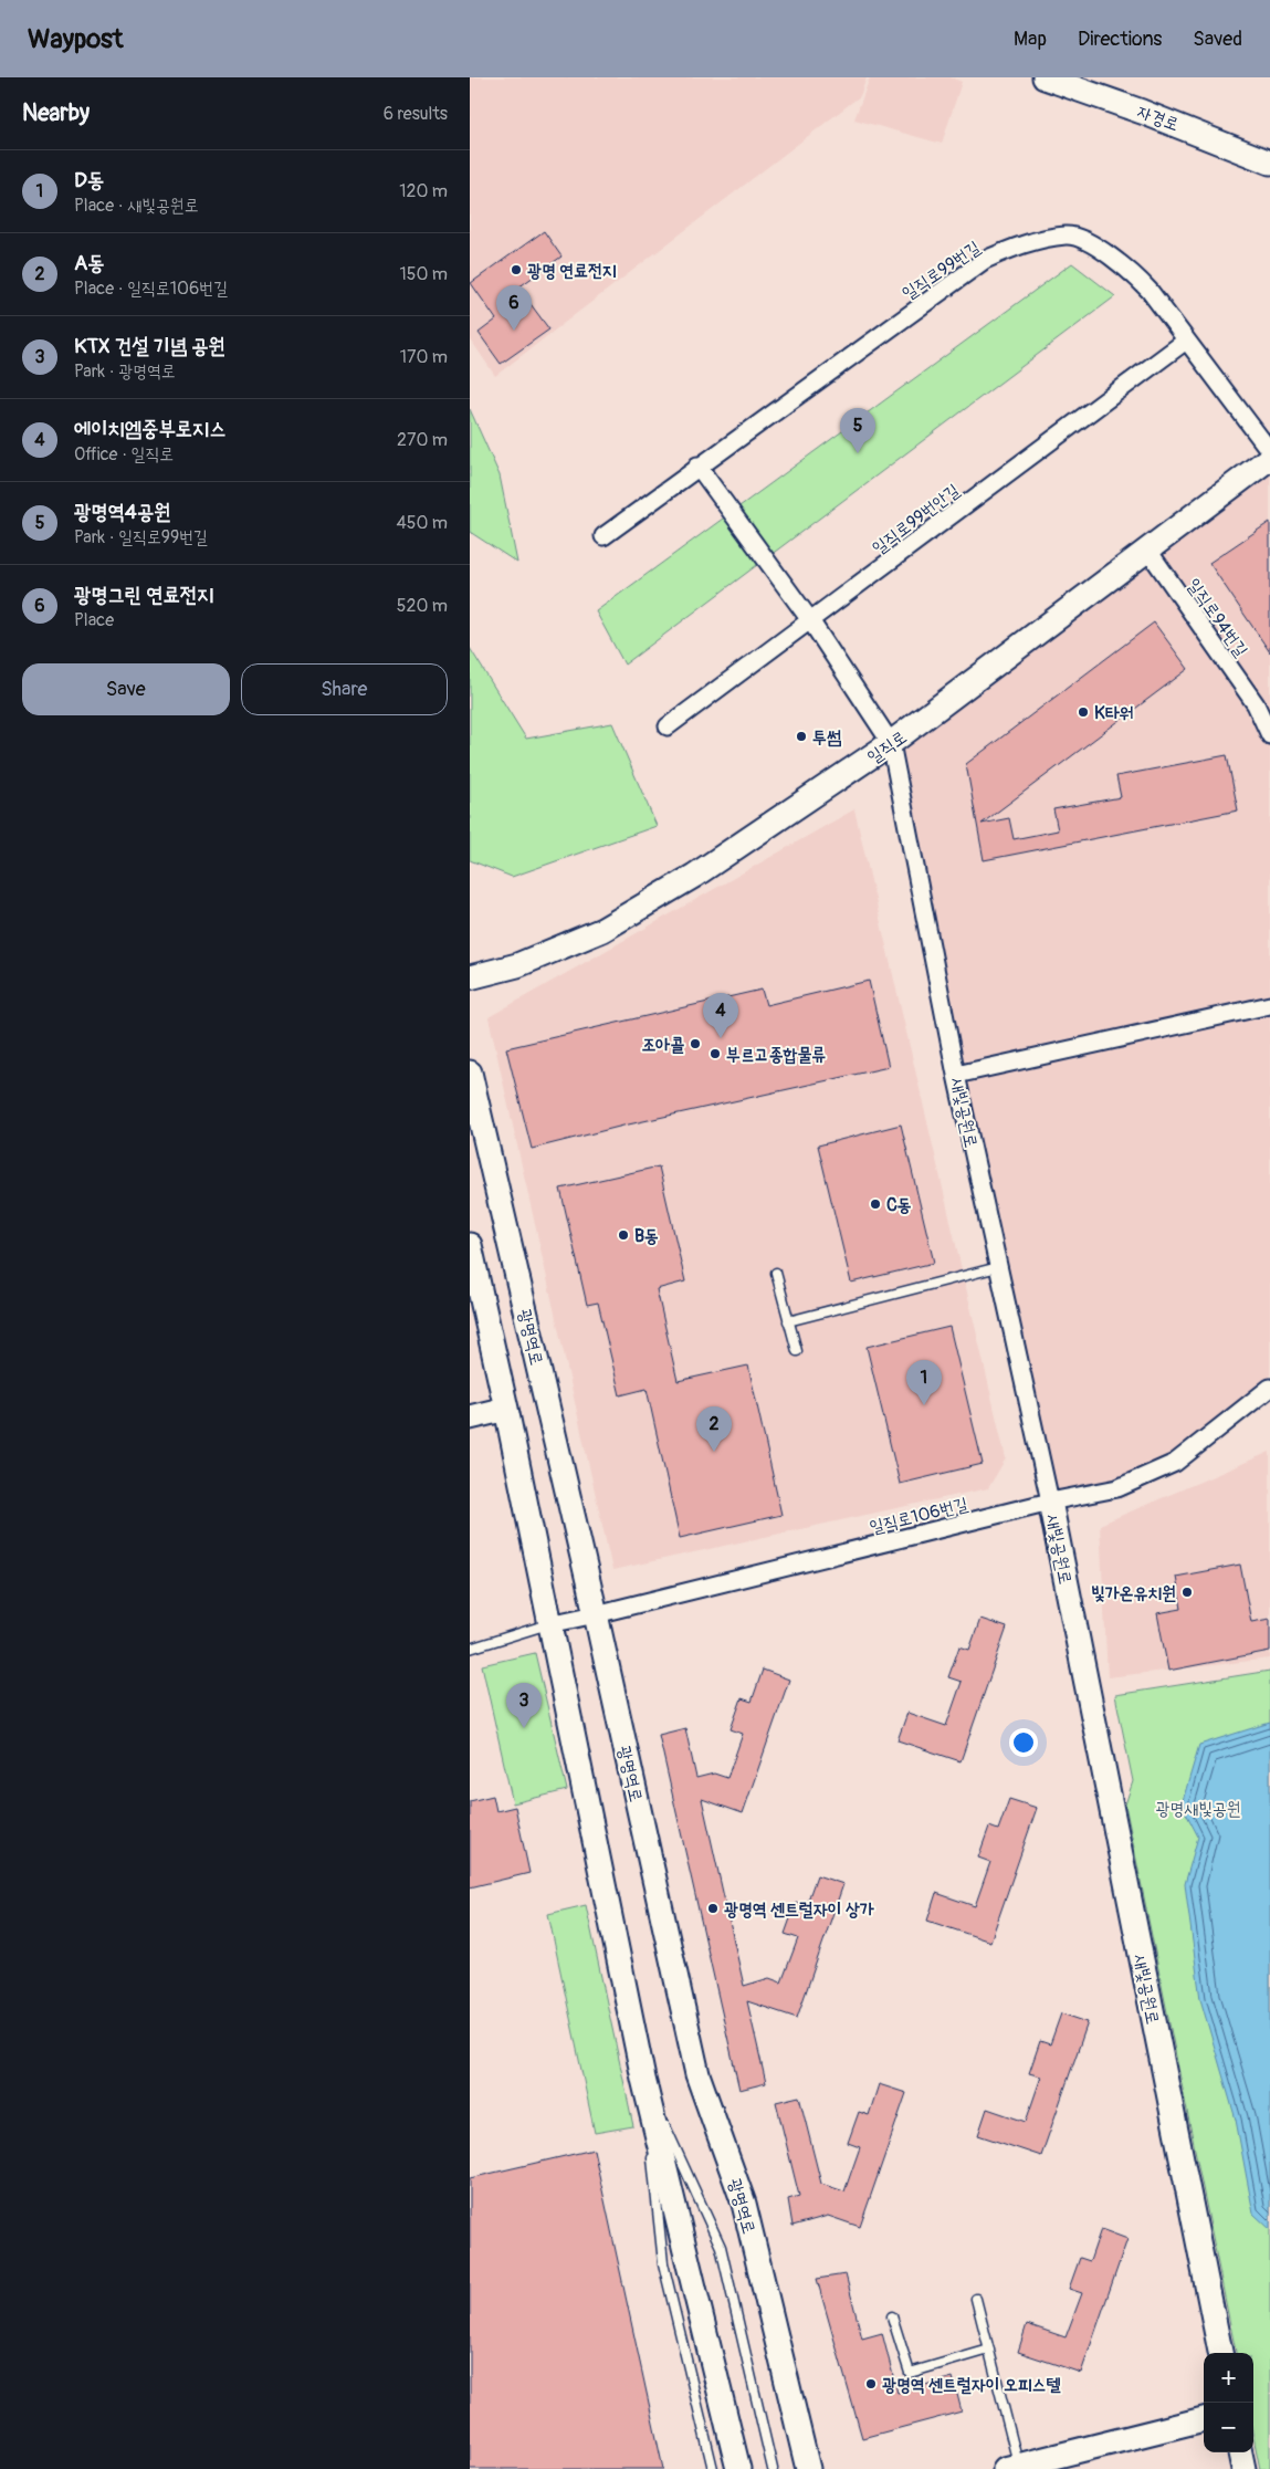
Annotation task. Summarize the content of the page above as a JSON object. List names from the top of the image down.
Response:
{
  "streets": {
    "street": [
      "자경로",
      "일직로99번길",
      "일직로99번안길",
      "일직로94번길",
      "일직로",
      "새빛공원로",
      "광명역로",
      "일직로106번길"
    ]
  },
  "crossings": [
    ["일직로99번길", "일직로99번안길"],
    ["일직로94번길", "일직로"],
    ["일직로", "새빛공원로"],
    ["새빛공원로", "일직로106번길"],
    ["광명역로", "일직로106번길"]
  ],
  "parks": ["광명새빛공원"],
  "places": [
    "광명 연료전지",
    "K타워",
    "투썸",
    "조아콜",
    "부르고종합물류",
    "C동",
    "B동",
    "빛가온유치원",
    "광명역 센트럴자이 상가",
    "광명역 센트럴자이 오피스텔"
  ],
  "page": {
    "header": "Waypost",
    "nav": ["Map", "Directions", "Saved"],
    "heading": ["Nearby", "6 results"],
    "list": [
      {
        "mark": "1",
        "name": "D동",
        "note": "Place · 새빛공원로",
        "value": "120 m"
      },
      {
        "mark": "2",
        "name": "A동",
        "note": "Place · 일직로106번길",
        "value": "150 m"
      },
      {
        "mark": "3",
        "name": "KTX 건설 기념 공원",
        "note": "Park · 광명역로",
        "value": "170 m"
      },
      {
        "mark": "4",
        "name": "에이치엠중부로지스",
        "note": "Office · 일직로",
        "value": "270 m"
      },
      {
        "mark": "5",
        "name": "광명역4공원",
        "note": "Park · 일직로99번길",
        "value": "450 m"
      },
      {
        "mark": "6",
        "name": "광명그린 연료전지",
        "note": "Place",
        "value": "520 m"
      }
    ],
    "pins": [
      "6",
      "5",
      "4",
      "1",
      "2",
      "3"
    ],
    "buttons": ["Save", "Share"],
    "map_buttons": ["+", "−"]
  }
}
